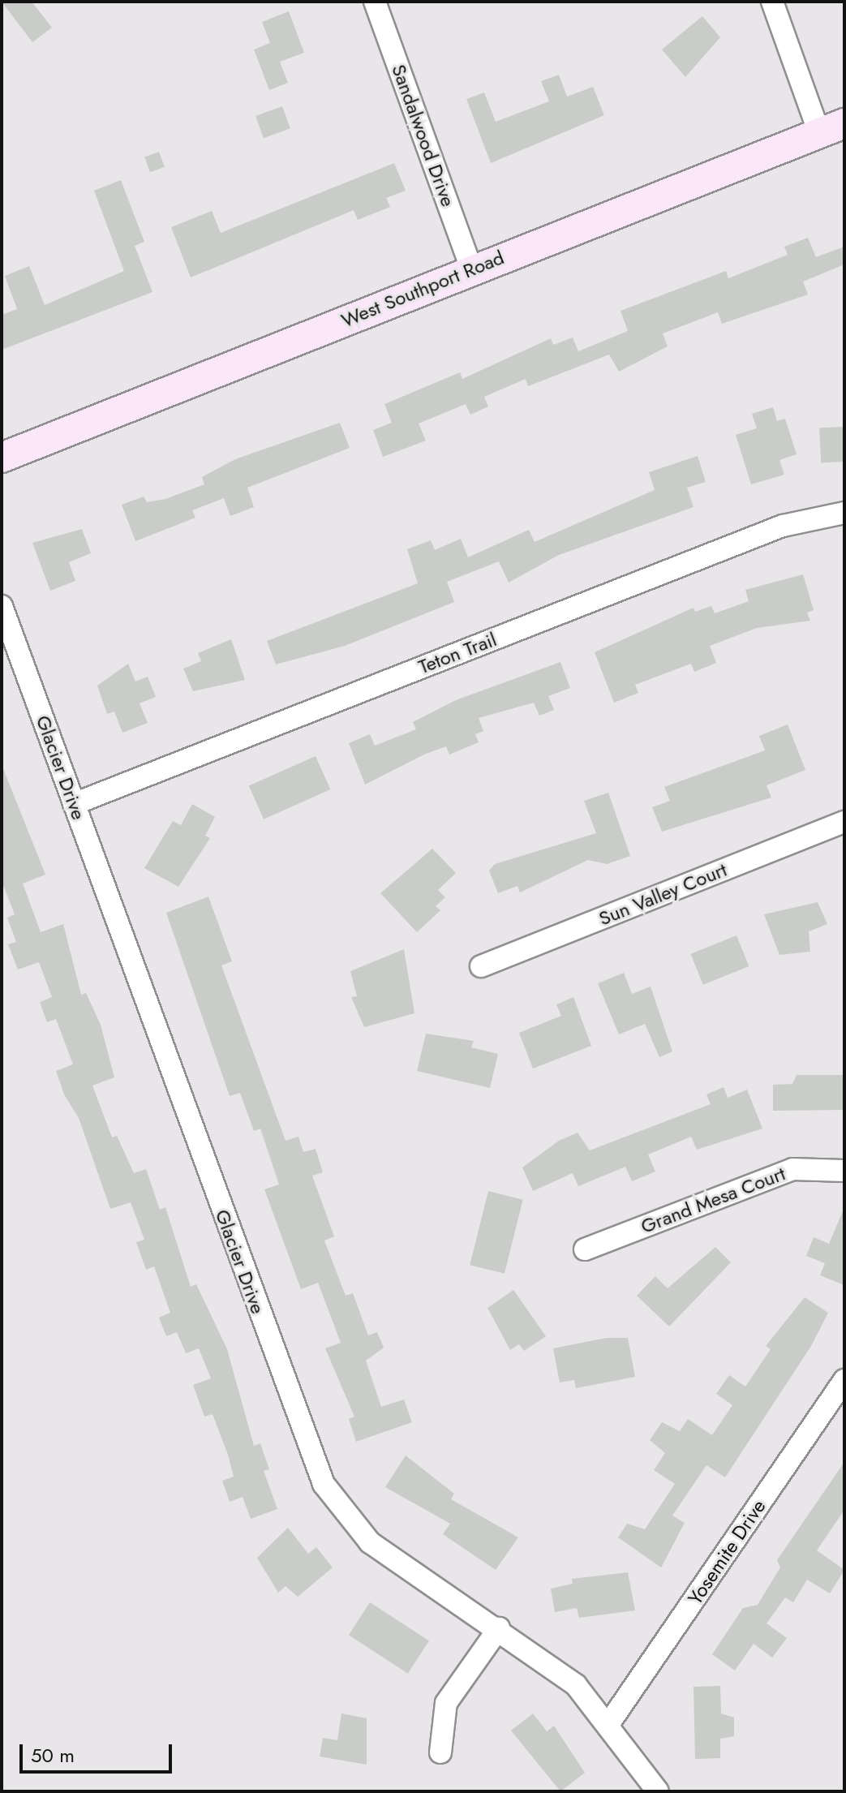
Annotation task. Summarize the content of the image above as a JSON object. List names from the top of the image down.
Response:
{
  "streets": {
    "main road": ["West Southport Road"],
    "street": [
      "Sandalwood Drive",
      "Teton Trail",
      "Glacier Drive",
      "Sun Valley Court",
      "Grand Mesa Court",
      "Yosemite Drive"
    ]
  },
  "crossings": [
    ["Sandalwood Drive", "West Southport Road"],
    ["Teton Trail", "Glacier Drive"],
    ["Glacier Drive", "Yosemite Drive"]
  ],
  "scale_bar": "50 m"
}
